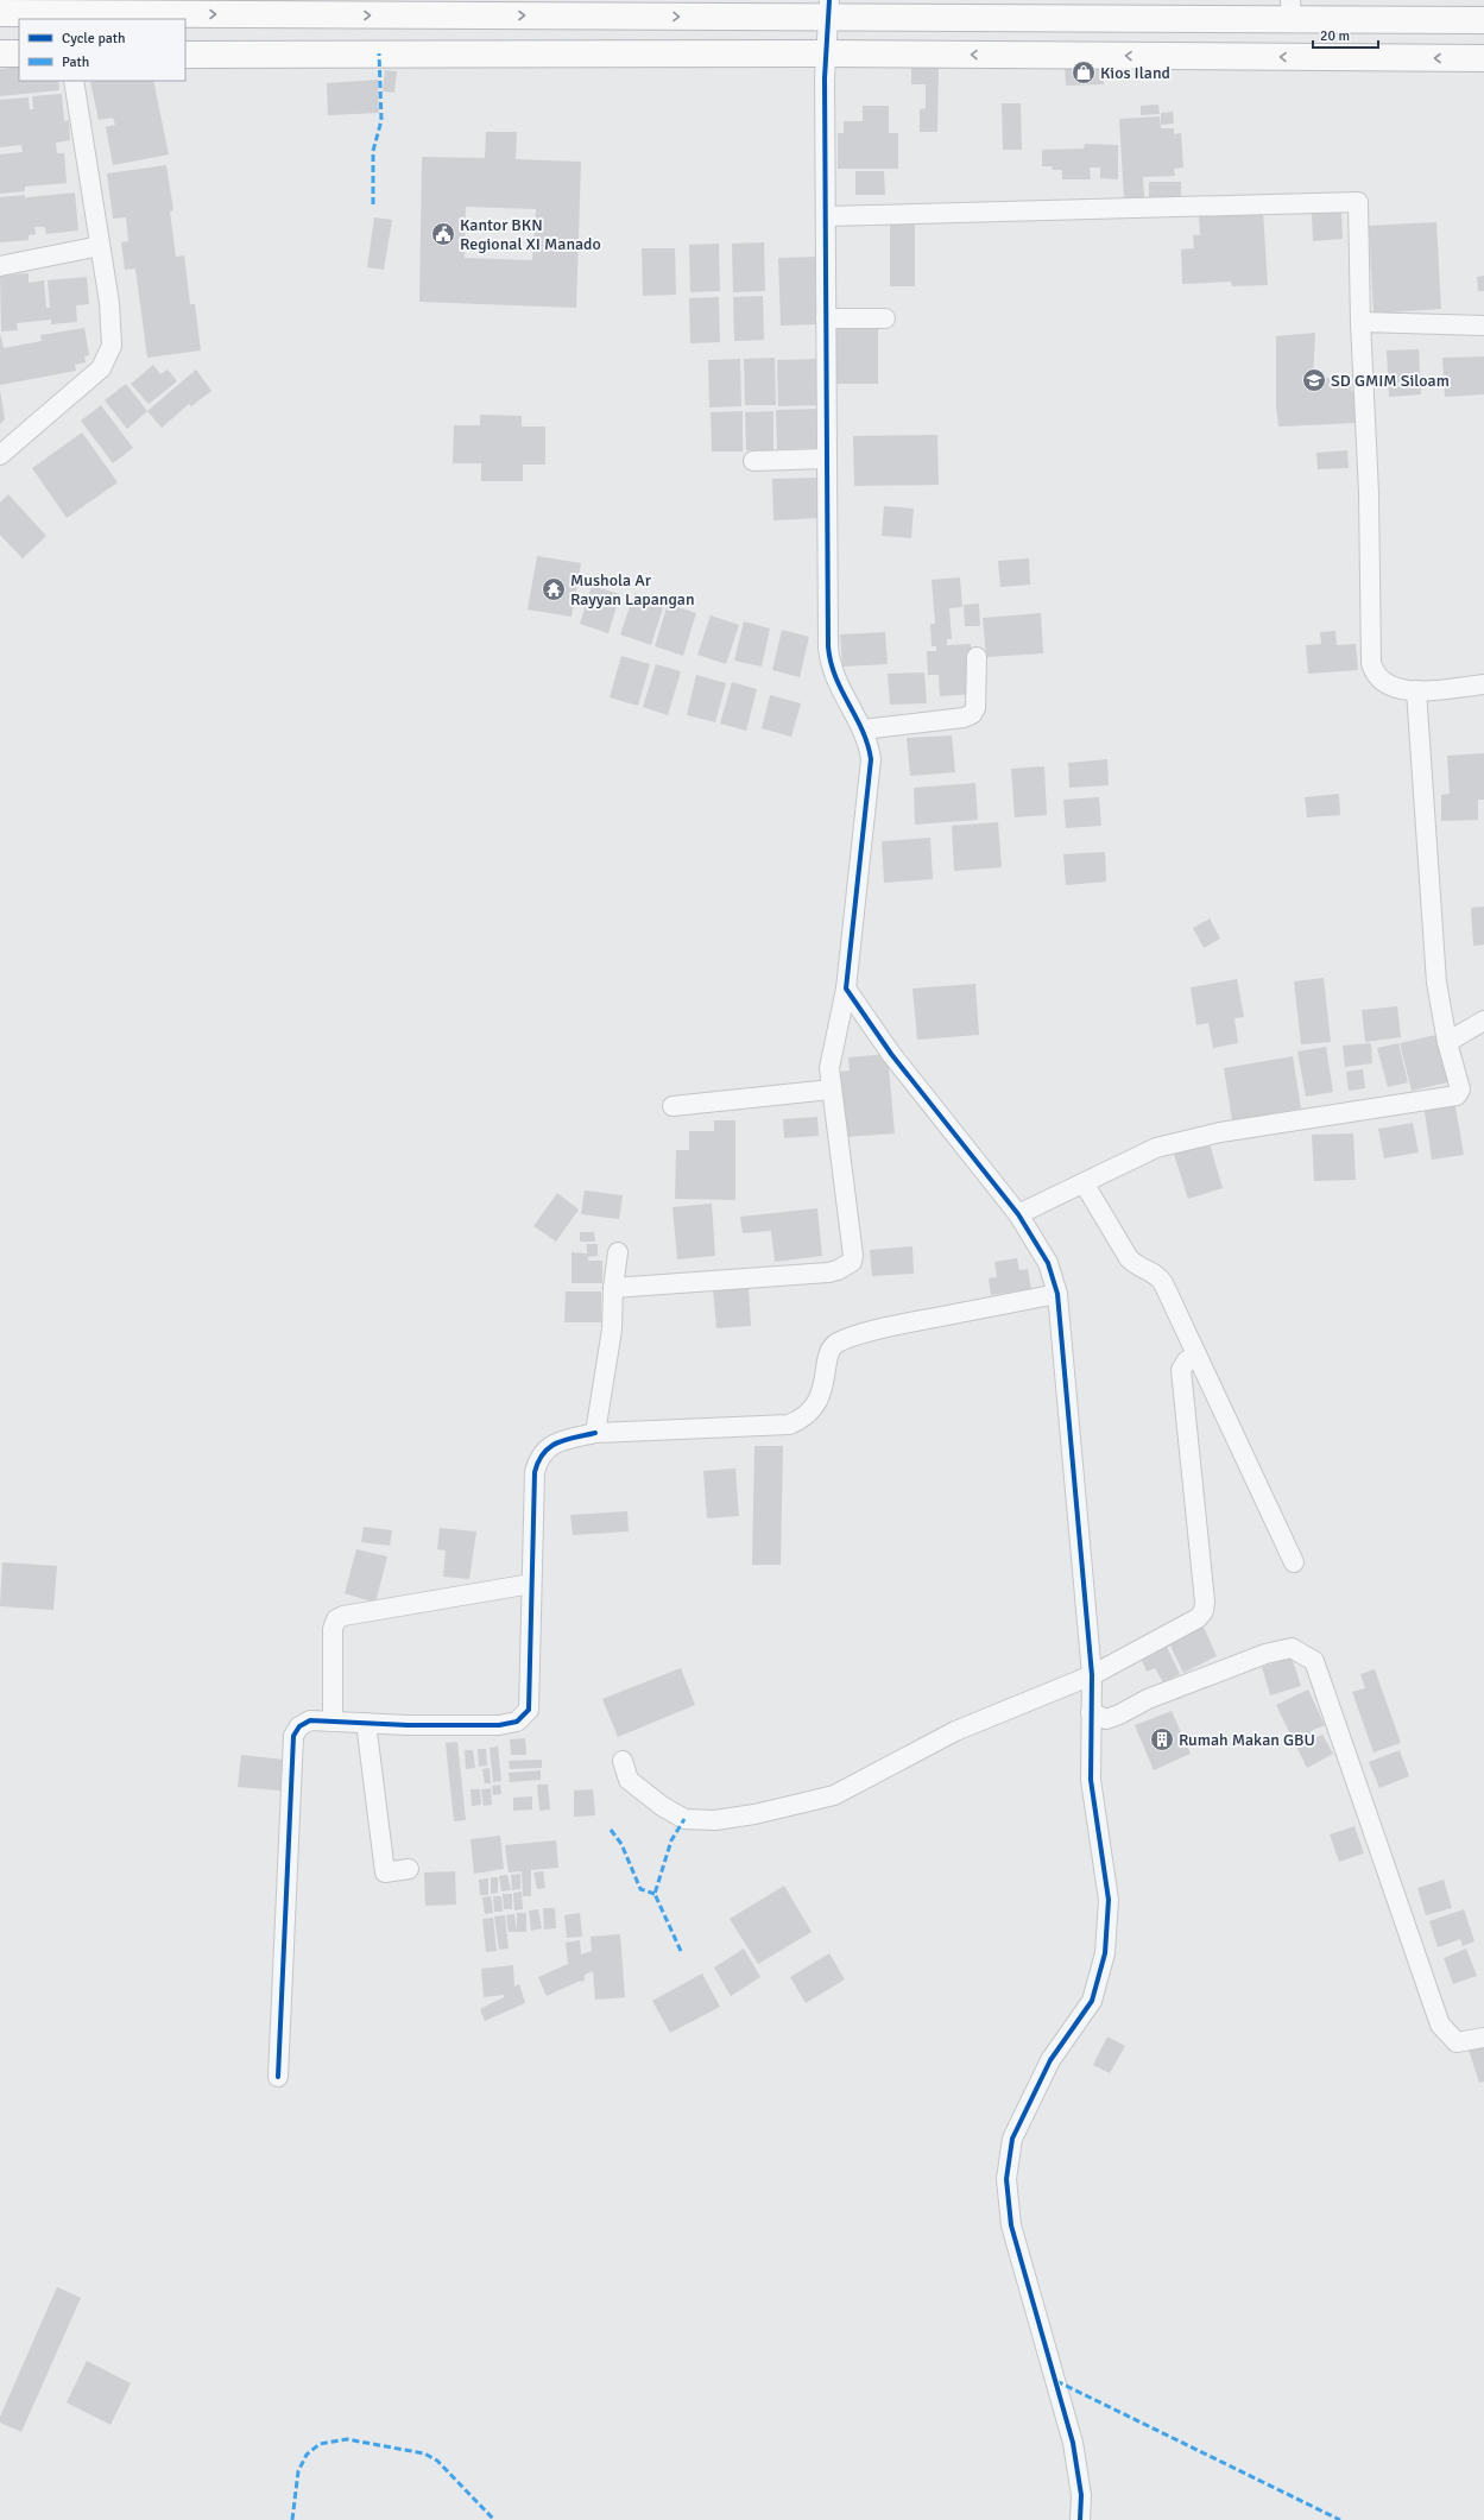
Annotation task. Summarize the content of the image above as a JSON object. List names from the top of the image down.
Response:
{
  "places": {
    "shop": ["Kios Iland"],
    "public building": ["Kantor BKN Regional XI Manado"],
    "school or university": ["SD GMIM Siloam"],
    "temple": ["Mushola Ar Rayyan Lapangan"],
    "building": ["Rumah Makan GBU"]
  },
  "legend": ["Cycle path", "Path"],
  "scale_bar": "20 m"
}
